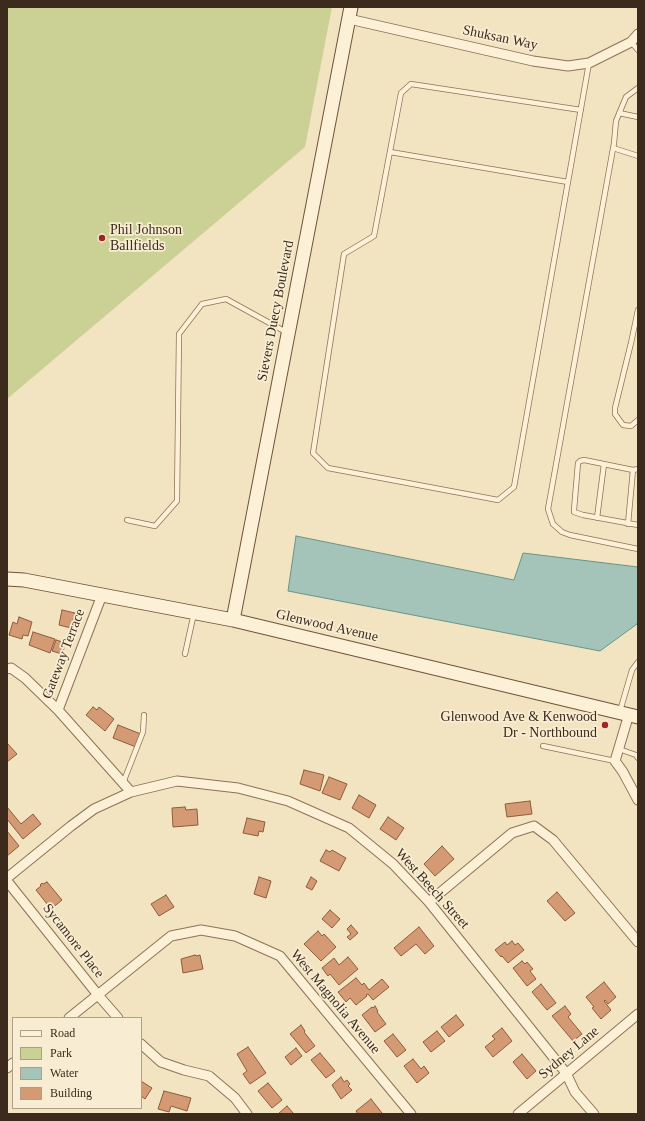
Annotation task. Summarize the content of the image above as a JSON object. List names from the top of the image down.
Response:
{
  "streets": {
    "street": [
      "Shuksan Way",
      "Sievers Duecy Boulevard",
      "Glenwood Avenue",
      "Gateway Terrace",
      "West Beech Street",
      "Sycamore Place",
      "West Magnolia Avenue",
      "Sydney Lane"
    ]
  },
  "crossings": [
    ["Shuksan Way", "Sievers Duecy Boulevard"],
    ["Sievers Duecy Boulevard", "Glenwood Avenue"],
    ["Glenwood Avenue", "Gateway Terrace"],
    ["Gateway Terrace", "West Beech Street"],
    ["West Beech Street", "Sydney Lane"],
    ["Sycamore Place", "West Magnolia Avenue"]
  ],
  "places": ["Phil Johnson Ballfields", "Glenwood Ave & Kenwood Dr - Northbound"],
  "legend": [
    "Road",
    "Park",
    "Water",
    "Building"
  ]
}
